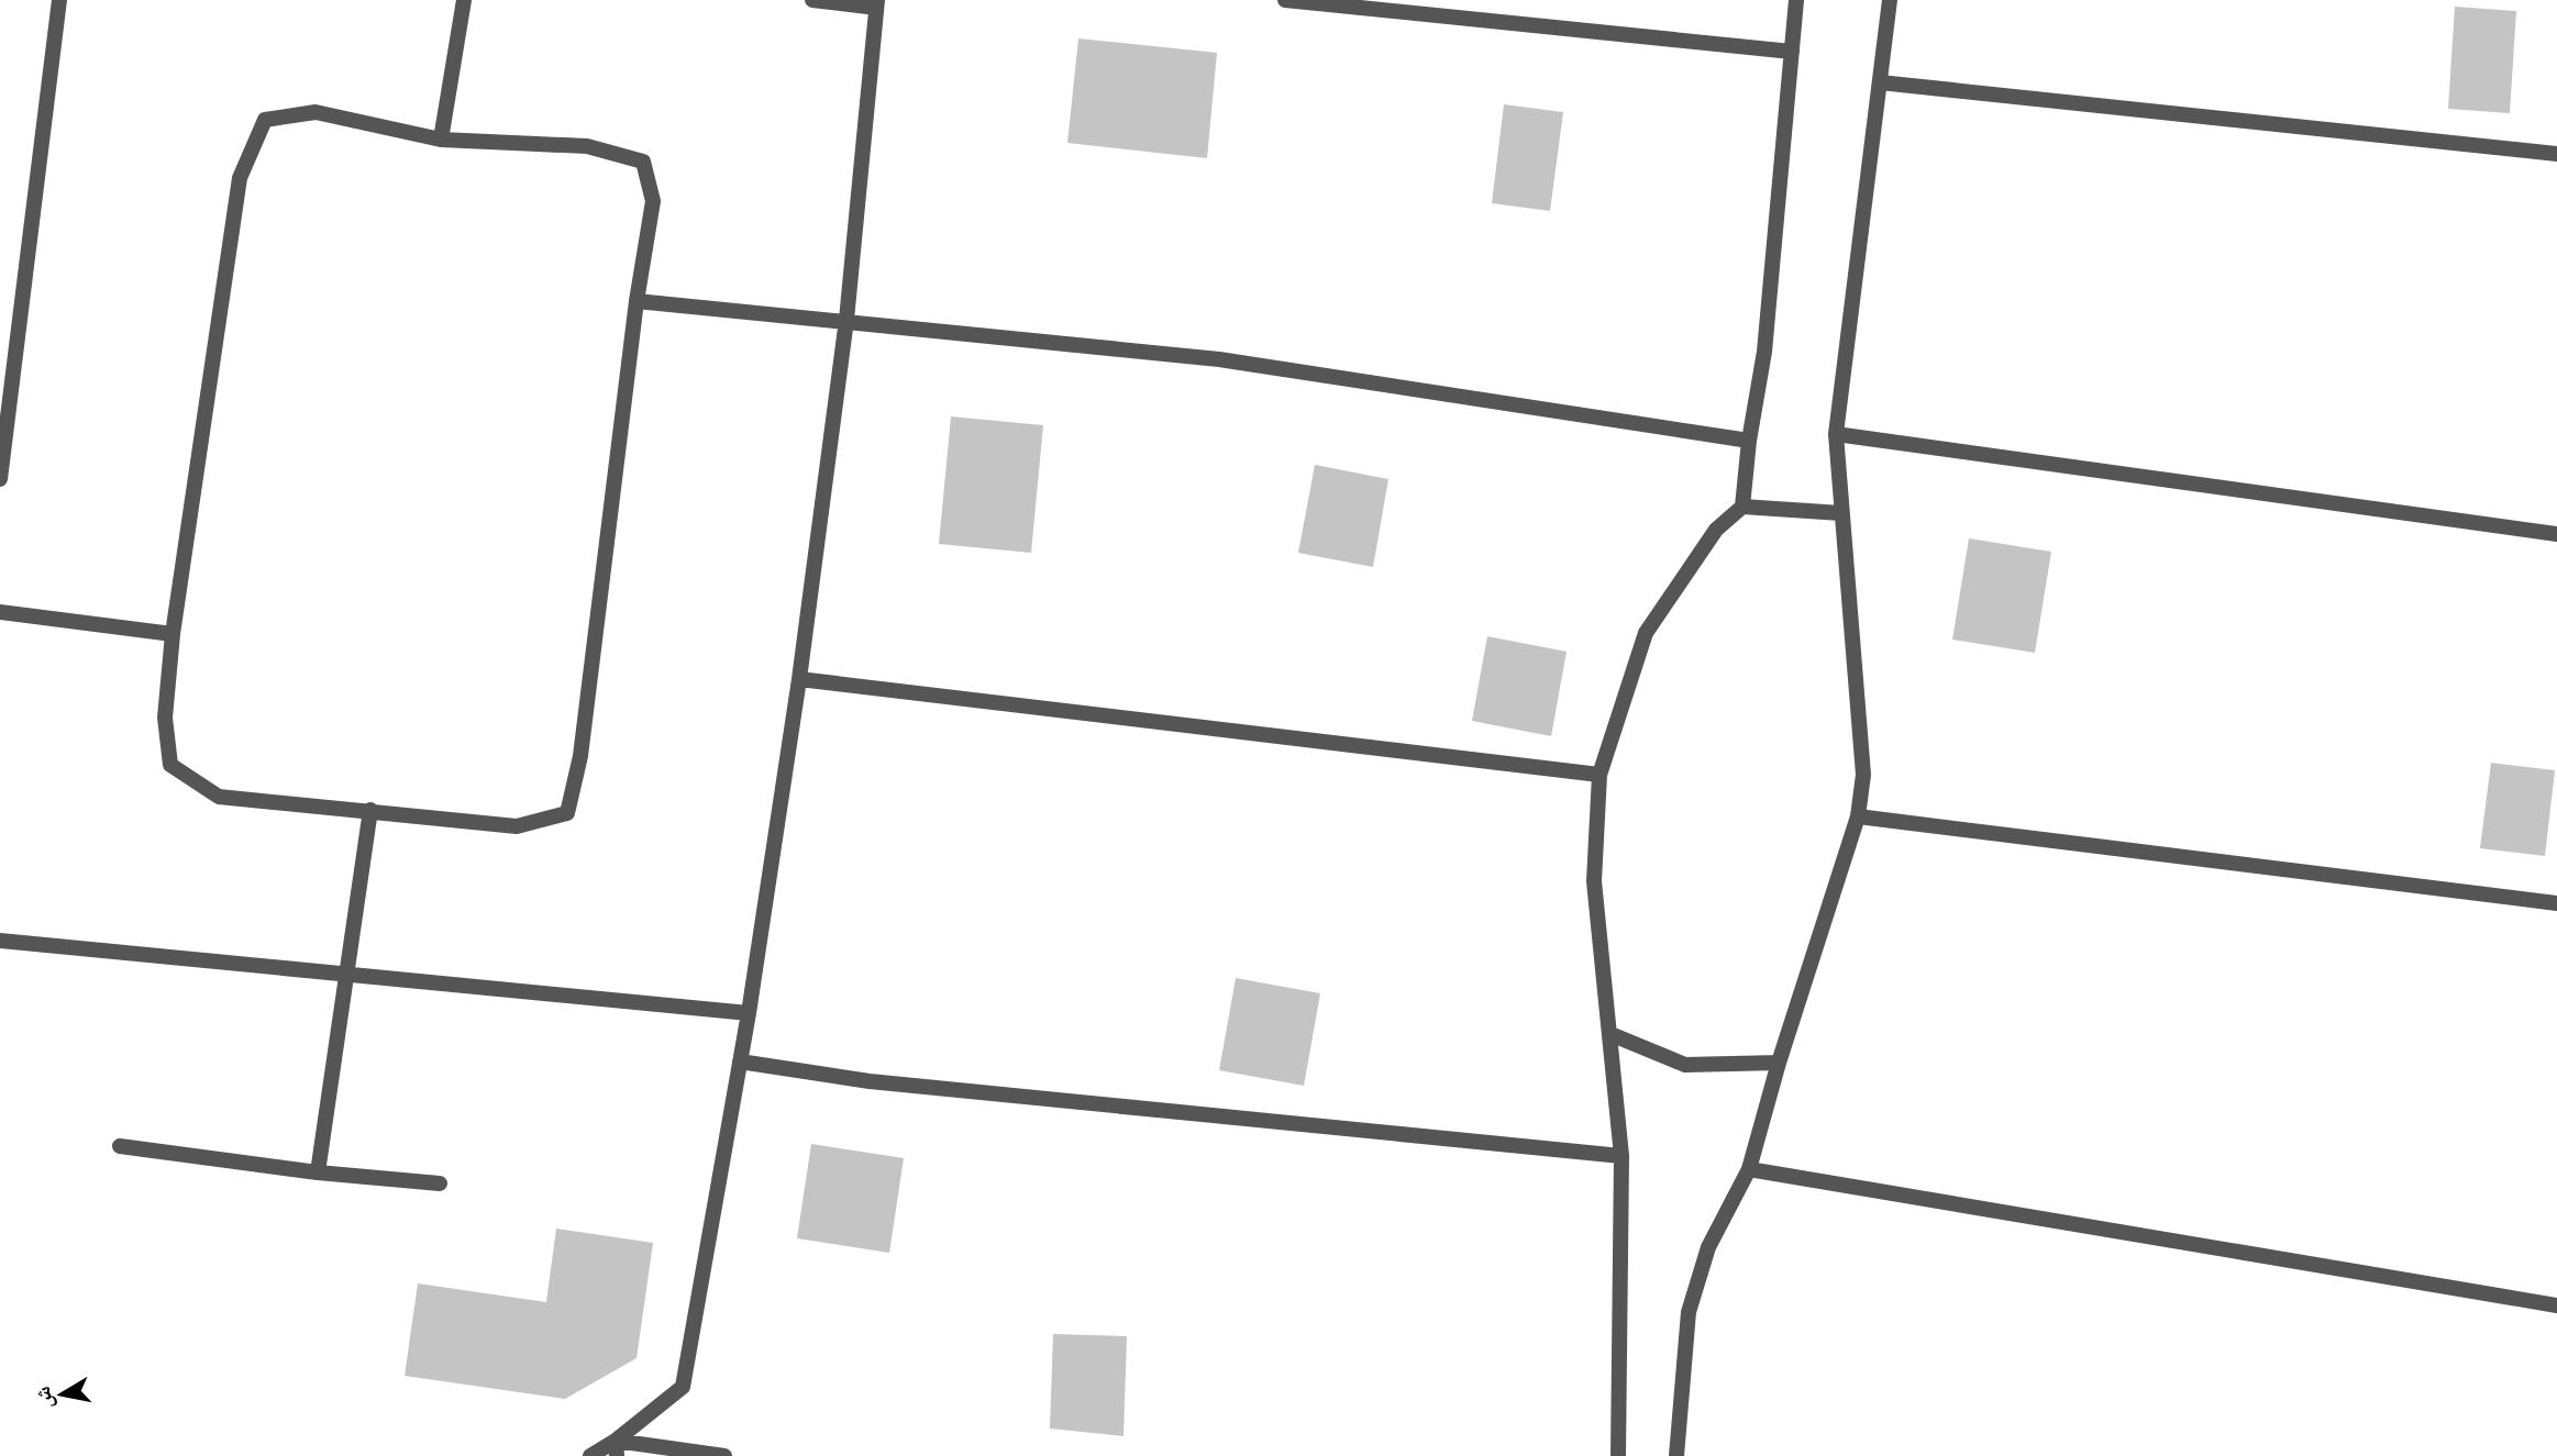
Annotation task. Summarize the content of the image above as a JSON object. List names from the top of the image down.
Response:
{
  "north": "left"
}
